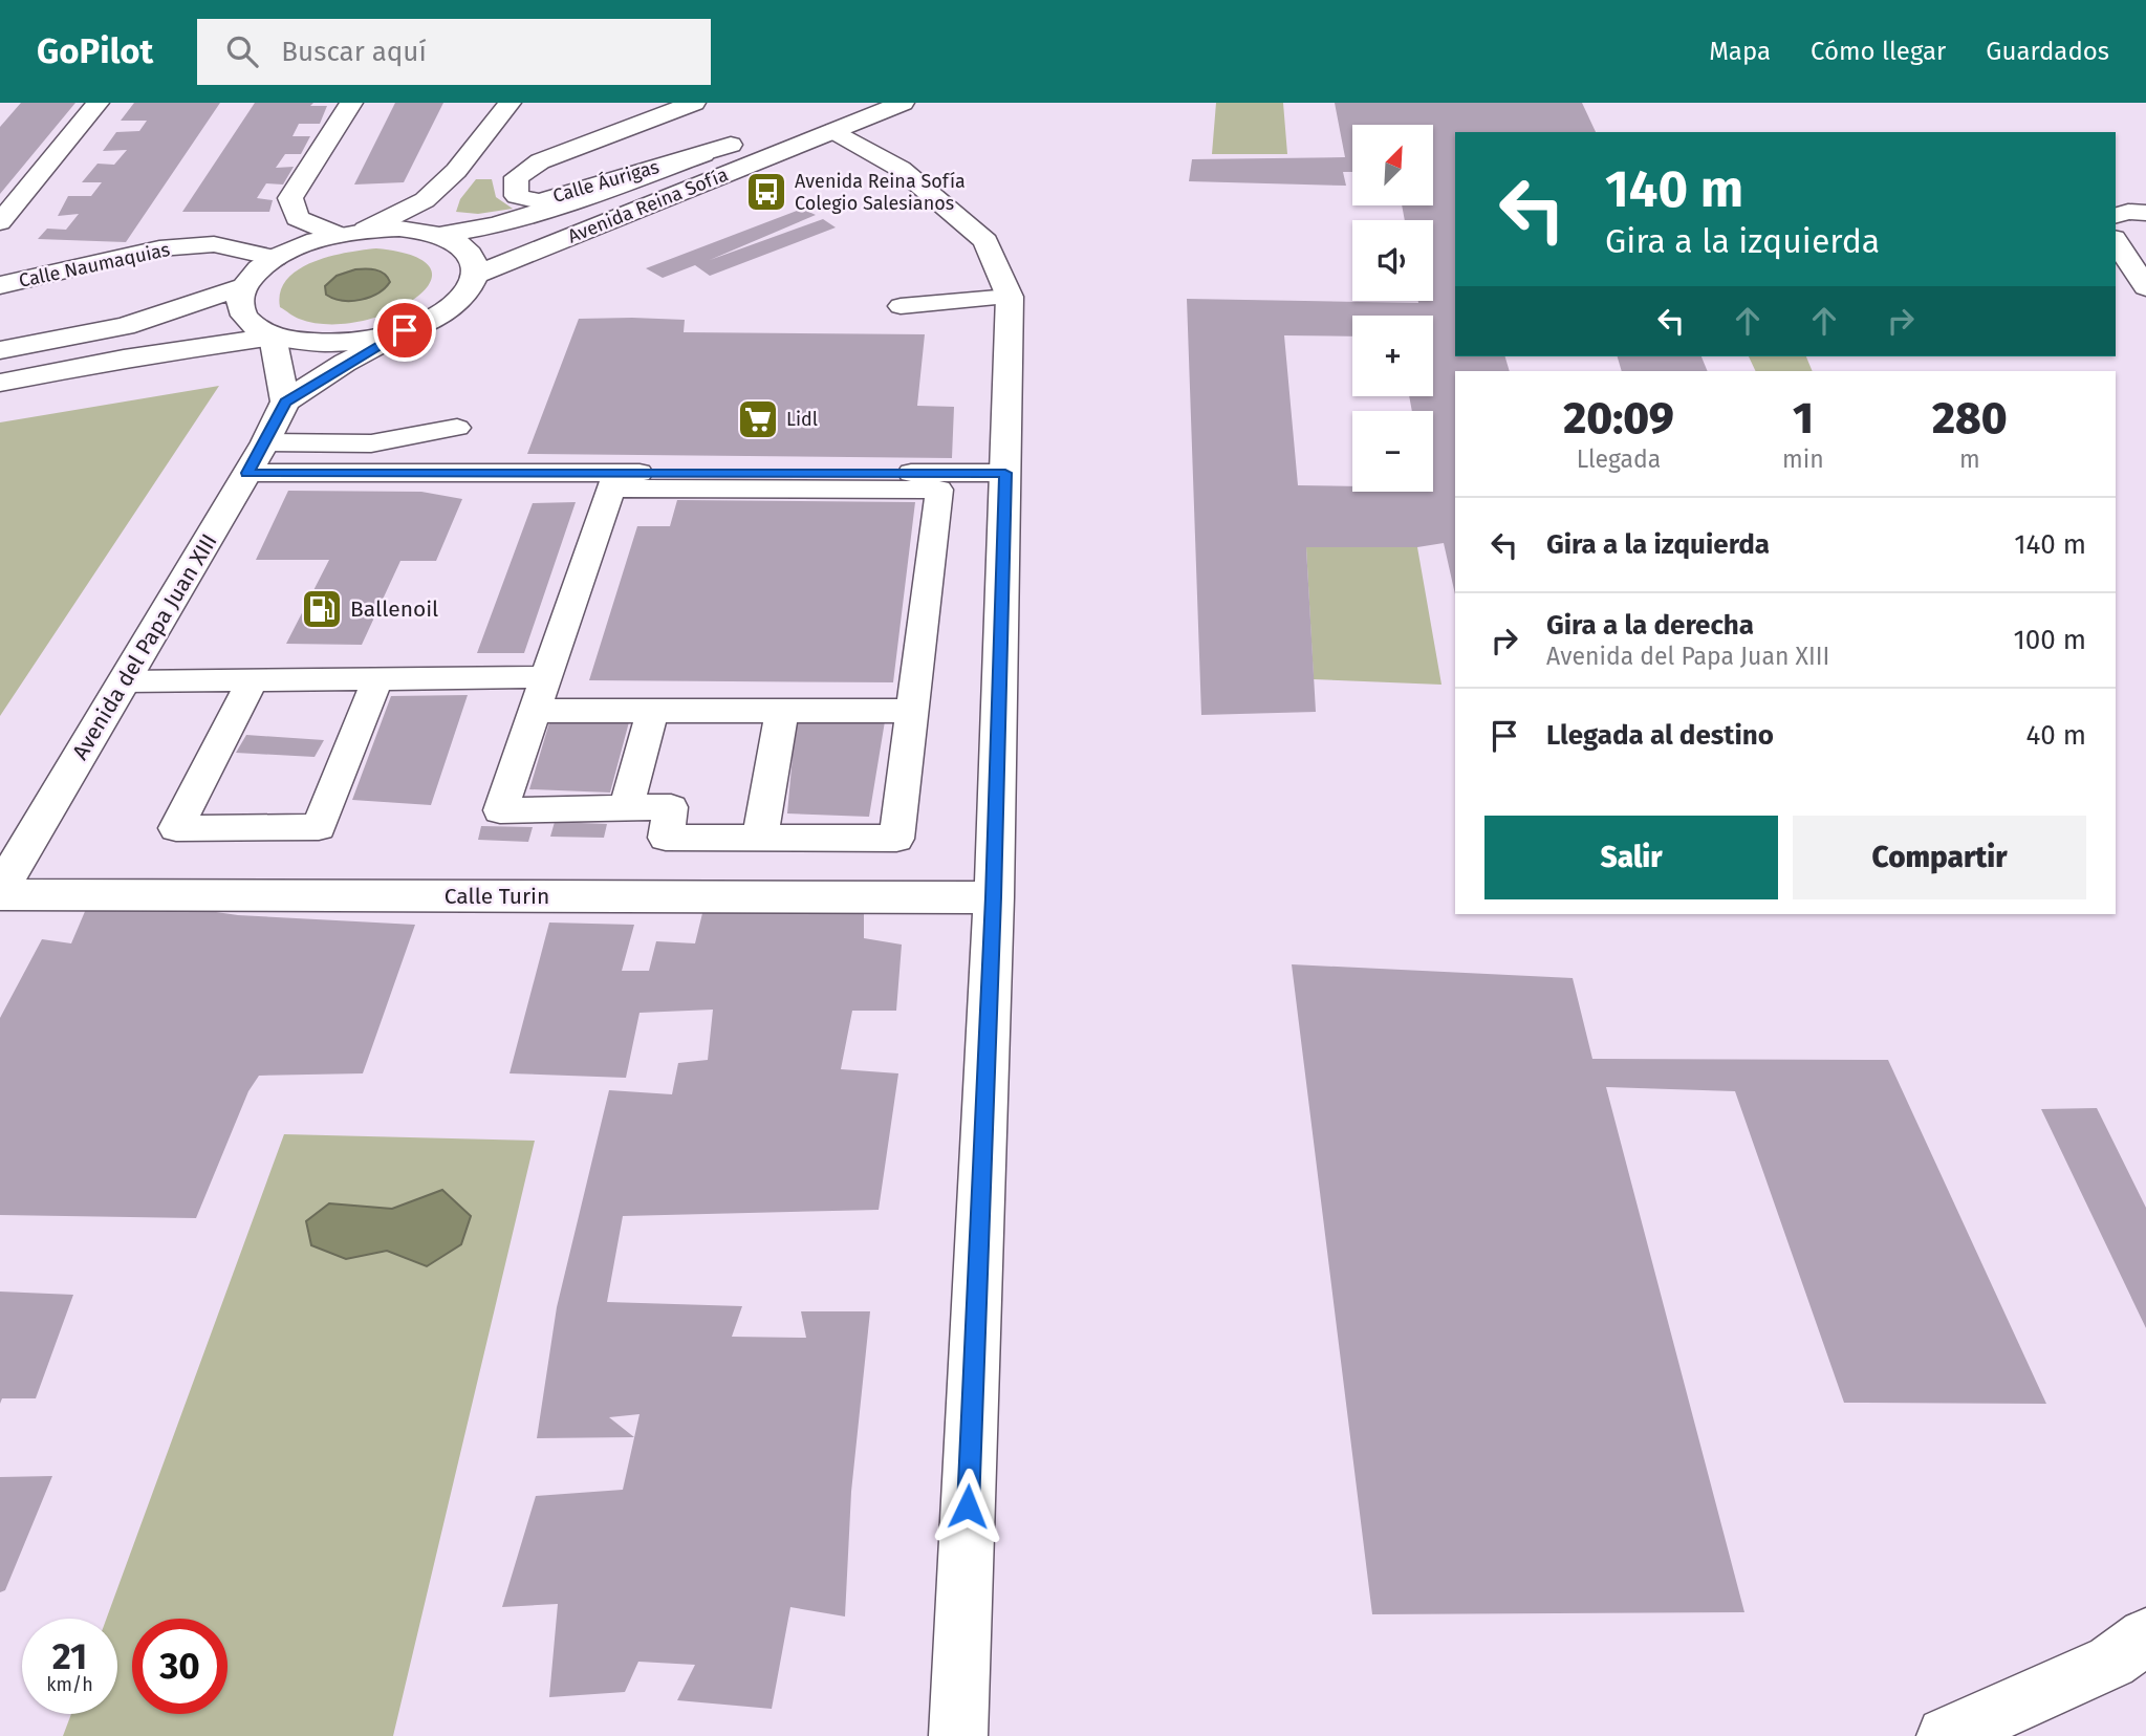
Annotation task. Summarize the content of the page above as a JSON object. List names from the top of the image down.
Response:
{
  "streets": {
    "main road": [
      "Calle Áurigas",
      "Avenida Reina Sofía",
      "Calle Naumaquias",
      "Avenida del Papa Juan XIII",
      "Calle Turin"
    ]
  },
  "crossings": [
    ["Calle Áurigas", "Avenida Reina Sofía"],
    ["Avenida del Papa Juan XIII", "Calle Turin"]
  ],
  "places": {
    "bus stop": ["Avenida Reina Sofía Colegio Salesianos"],
    "supermarket": ["Lidl"],
    "fuel station": ["Ballenoil"]
  },
  "north": "top right",
  "page": {
    "header": "GoPilot",
    "search": "Buscar aquí",
    "nav": ["Mapa", "Cómo llegar", "Guardados"],
    "map_buttons": ["+", "−"],
    "turn": ["140 m", "Gira a la izquierda"],
    "eta": [
      "20:09",
      "Llegada",
      "1",
      "min",
      "280",
      "m"
    ],
    "list": [
      {
        "name": "Gira a la izquierda",
        "value": "140 m"
      },
      {
        "name": "Gira a la derecha",
        "note": "Avenida del Papa Juan XIII",
        "value": "100 m"
      },
      {
        "name": "Llegada al destino",
        "value": "40 m"
      }
    ],
    "buttons": ["Salir", "Compartir"],
    "speed": "21 km/h",
    "limit": "30"
  }
}
